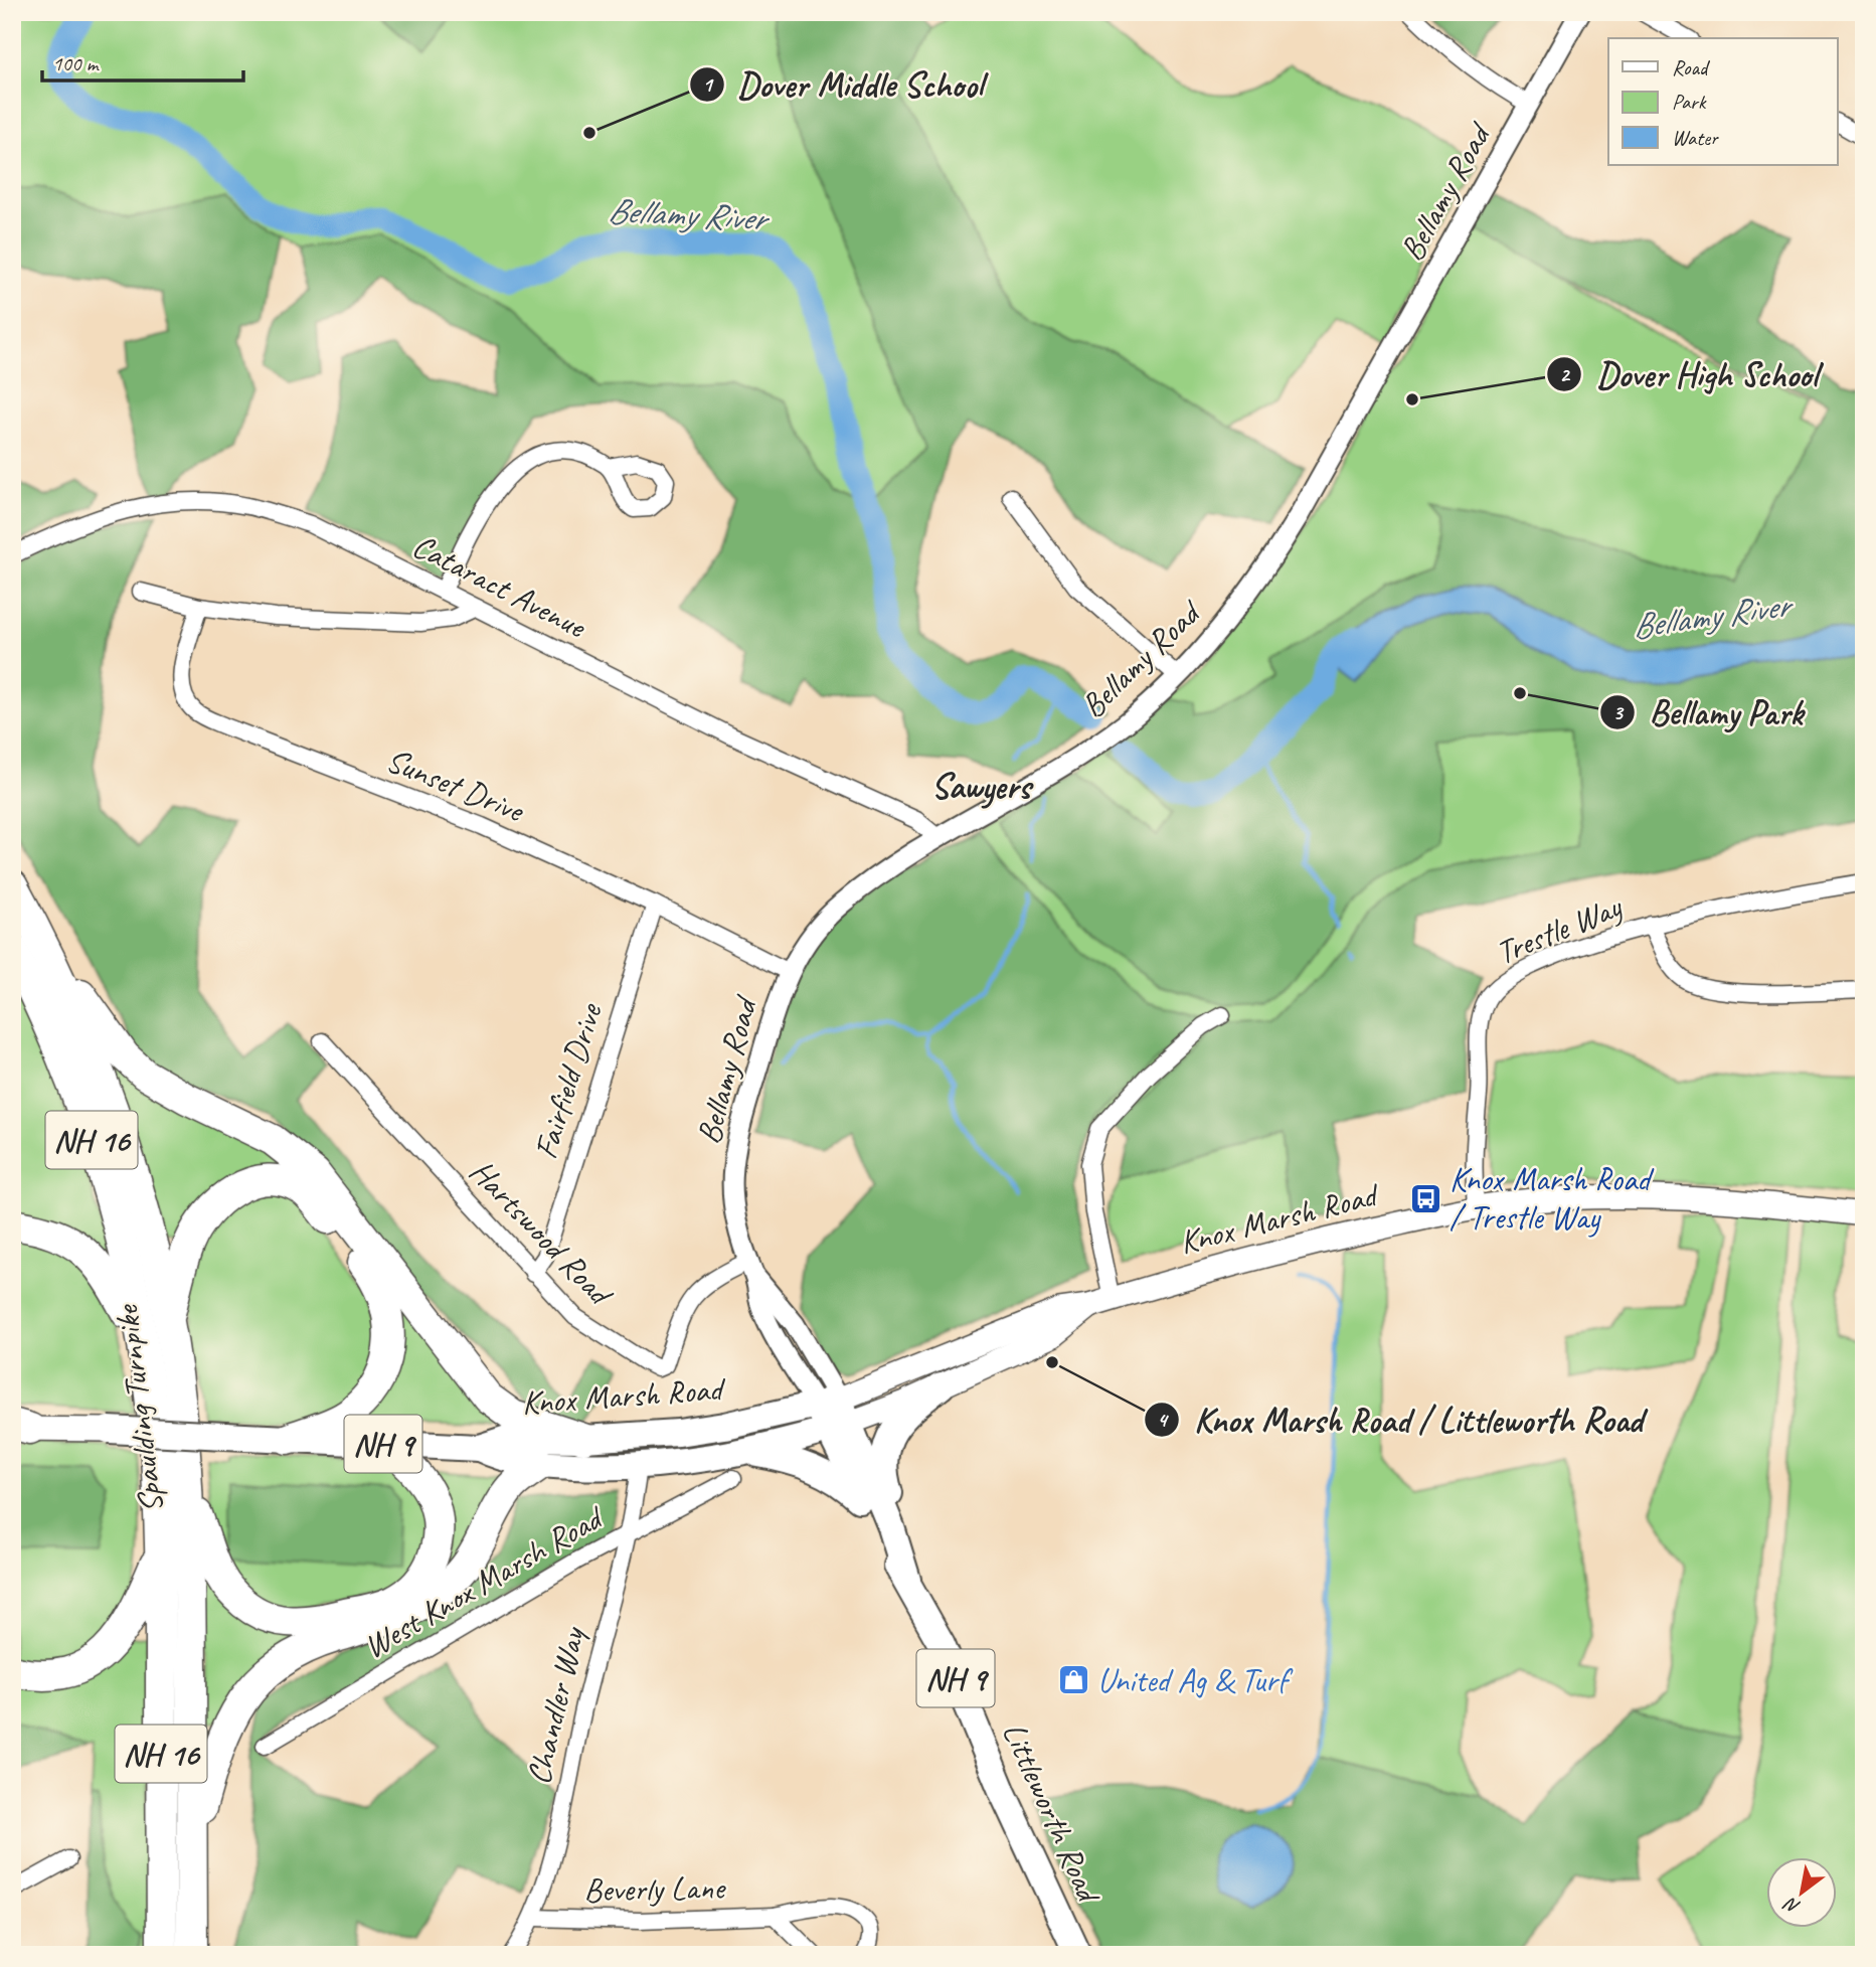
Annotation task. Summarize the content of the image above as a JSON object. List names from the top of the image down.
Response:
{
  "streets": {
    "highway": ["NH 16", "Spaulding Turnpike"],
    "main road": ["Knox Marsh Road", "NH 9", "Littleworth Road"],
    "street": [
      "Bellamy Road",
      "Cataract Avenue",
      "Sunset Drive",
      "Trestle Way",
      "Fairfield Drive",
      "Hartswood Road",
      "West Knox Marsh Road",
      "Chandler Way",
      "Beverly Lane"
    ]
  },
  "crossings": [
    ["Bellamy Road", "Cataract Avenue"],
    ["Bellamy Road", "Sunset Drive"],
    ["Bellamy Road", "Knox Marsh Road"],
    ["Bellamy Road", "Hartswood Road"],
    ["Bellamy Road", "Littleworth Road"],
    ["Sunset Drive", "Fairfield Drive"],
    ["Trestle Way", "Knox Marsh Road"],
    ["Fairfield Drive", "Hartswood Road"],
    ["Knox Marsh Road", "NH 9"],
    ["Knox Marsh Road", "Chandler Way"],
    ["Knox Marsh Road", "Littleworth Road"],
    ["NH 9", "Littleworth Road"],
    ["West Knox Marsh Road", "Chandler Way"],
    ["Chandler Way", "Beverly Lane"]
  ],
  "districts": ["Sawyers"],
  "water": ["Bellamy River"],
  "places": {
    "other": [
      "Dover Middle School",
      "Dover High School",
      "Bellamy Park",
      "Knox Marsh Road / Littleworth Road"
    ],
    "bus stop": ["Knox Marsh Road / Trestle Way"],
    "shop": ["United Ag & Turf"]
  },
  "legend": ["Road", "Park", "Water"],
  "scale_bar": "100 m",
  "north": "bottom left"
}
